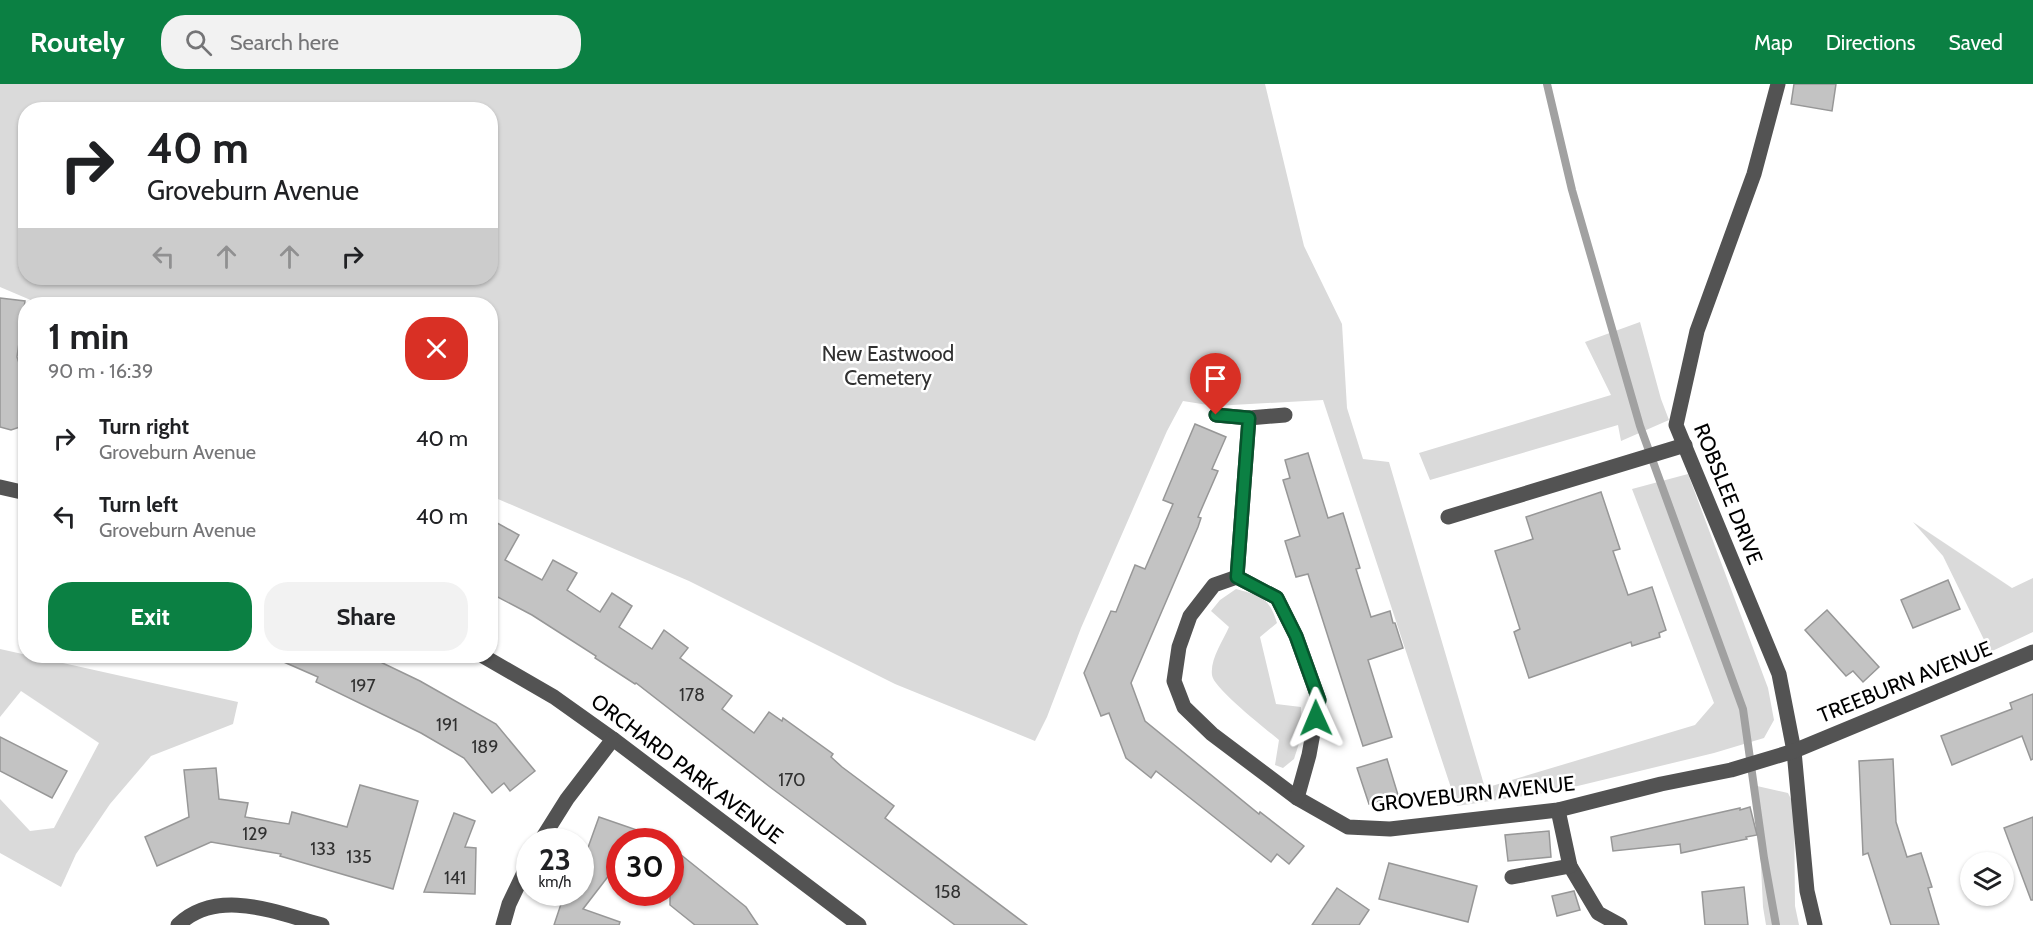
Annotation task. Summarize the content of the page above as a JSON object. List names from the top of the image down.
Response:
{
  "streets": {
    "street": [
      "ROBSLEE DRIVE",
      "TREEBURN AVENUE",
      "ORCHARD PARK AVENUE",
      "GROVEBURN AVENUE"
    ]
  },
  "crossings": [
    ["ROBSLEE DRIVE", "TREEBURN AVENUE"],
    ["ROBSLEE DRIVE", "GROVEBURN AVENUE"],
    ["TREEBURN AVENUE", "GROVEBURN AVENUE"]
  ],
  "parks": ["New Eastwood Cemetery"],
  "house_numbers": [
    "197",
    "178",
    "191",
    "189",
    "170",
    "129",
    "133",
    "135",
    "141",
    "158"
  ],
  "page": {
    "header": "Routely",
    "search": "Search here",
    "nav": ["Map", "Directions", "Saved"],
    "turn": ["40 m", "Groveburn Avenue"],
    "heading": ["1 min", "90 m · 16:39"],
    "list": [
      {
        "name": "Turn right",
        "note": "Groveburn Avenue",
        "value": "40 m"
      },
      {
        "name": "Turn left",
        "note": "Groveburn Avenue",
        "value": "40 m"
      }
    ],
    "buttons": ["Exit", "Share"],
    "speed": "23 km/h",
    "limit": "30"
  }
}
